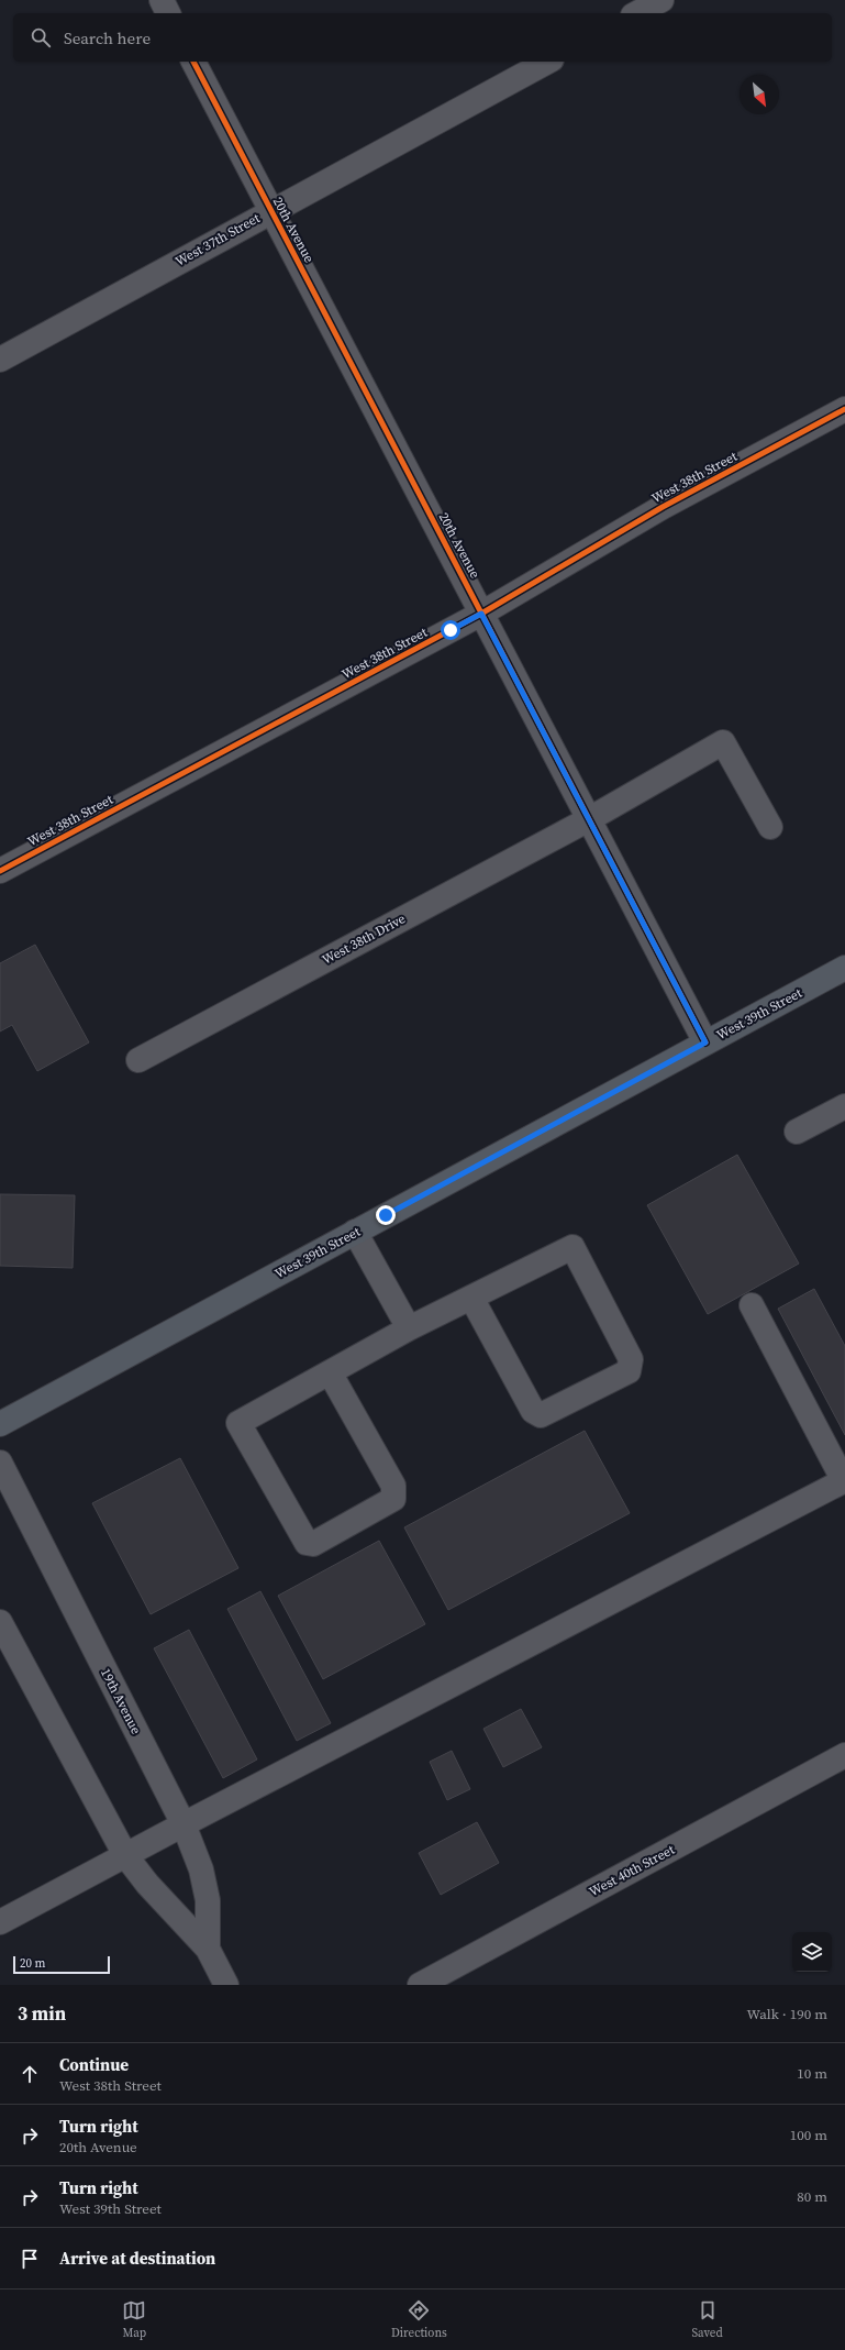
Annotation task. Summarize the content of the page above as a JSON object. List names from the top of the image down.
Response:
{
  "streets": {
    "main road": ["West 39th Street"],
    "street": [
      "20th Avenue",
      "West 37th Street",
      "West 38th Street",
      "West 38th Drive",
      "19th Avenue",
      "West 40th Street"
    ]
  },
  "crossings": [
    ["20th Avenue", "West 37th Street"],
    ["20th Avenue", "West 38th Street"],
    ["20th Avenue", "West 38th Drive"],
    ["20th Avenue", "West 39th Street"]
  ],
  "scale_bar": "20 m",
  "north": "bottom right",
  "page": {
    "search": "Search here",
    "scale": "20 m",
    "heading": ["3 min", "Walk · 190 m"],
    "list": [
      ["Continue", "West 38th Street", "10 m"],
      ["Turn right", "20th Avenue", "100 m"],
      ["Turn right", "West 39th Street", "80 m"],
      "Arrive at destination"
    ],
    "nav": ["Map", "Directions", "Saved"]
  }
}
